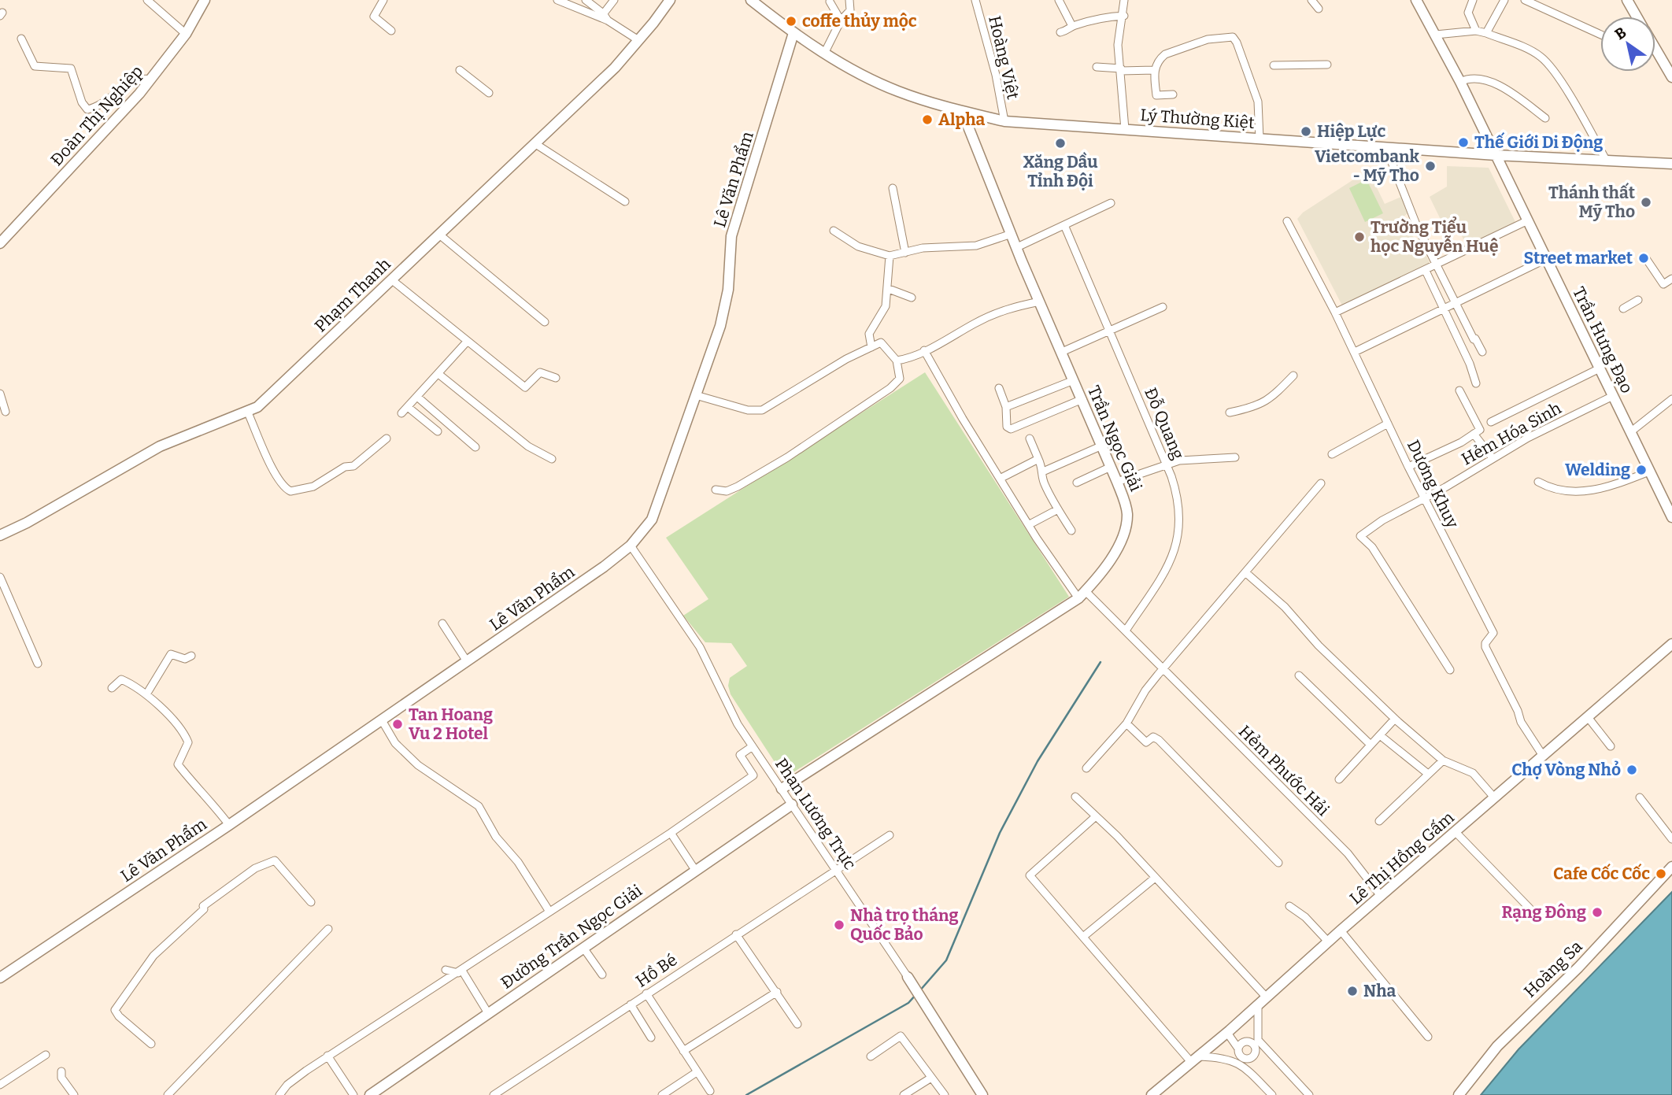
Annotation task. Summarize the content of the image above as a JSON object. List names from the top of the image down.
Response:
{
  "streets": {
    "street": [
      "Hoàng Việt",
      "Đoàn Thị Nghiệp",
      "Lý Thường Kiệt",
      "Lê Văn Phẩm",
      "Phạm Thanh",
      "Trần Hưng Đạo",
      "Đỗ Quang",
      "Hẻm Hóa Sinh",
      "Trần Ngọc Giải",
      "Dương Khuy",
      "Hẻm Phước Hải",
      "Phan Lương Trực",
      "Lê Thị Hồng Gấm",
      "Đường Trần Ngọc Giải",
      "Hoàng Sa",
      "Hồ Bé"
    ]
  },
  "crossings": [
    ["Hoàng Việt", "Lý Thường Kiệt"],
    ["Lý Thường Kiệt", "Lê Văn Phẩm"],
    ["Lý Thường Kiệt", "Trần Hưng Đạo"],
    ["Lý Thường Kiệt", "Trần Ngọc Giải"],
    ["Lê Văn Phẩm", "Phan Lương Trực"],
    ["Trần Hưng Đạo", "Hẻm Hóa Sinh"],
    ["Đỗ Quang", "Hẻm Phước Hải"],
    ["Hẻm Hóa Sinh", "Dương Khuy"],
    ["Trần Ngọc Giải", "Hẻm Phước Hải"],
    ["Trần Ngọc Giải", "Phan Lương Trực"],
    ["Dương Khuy", "Lê Thị Hồng Gấm"],
    ["Hẻm Phước Hải", "Lê Thị Hồng Gấm"],
    ["Phan Lương Trực", "Đường Trần Ngọc Giải"],
    ["Phan Lương Trực", "Hồ Bé"]
  ],
  "places": [
    "coffe thủy mộc",
    "Alpha",
    "Hiệp Lực",
    "Thế Giới Di Động",
    "Xăng Dầu Tỉnh Đội",
    "Vietcombank - Mỹ Tho",
    "Thánh thất Mỹ Tho",
    "Trường Tiểu học Nguyễn Huệ",
    "Street market",
    "Welding",
    "Tan Hoang Vu 2 Hotel",
    "Chợ Vòng Nhỏ",
    "Cafe Cốc Cốc",
    "Rạng Đông",
    "Nhà trọ tháng Quốc Bảo",
    "Nha"
  ],
  "north": "top left"
}
